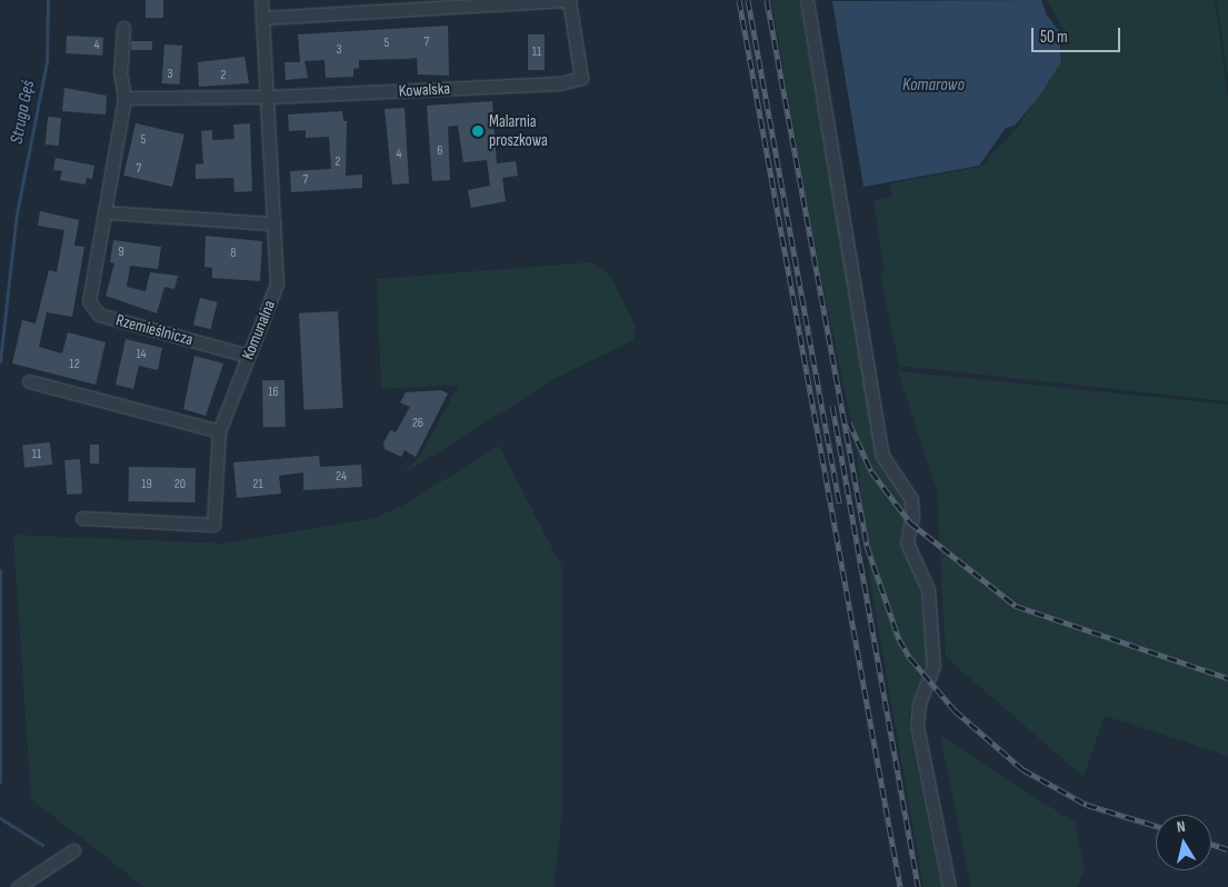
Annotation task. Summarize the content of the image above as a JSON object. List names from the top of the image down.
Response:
{
  "streets": {
    "street": ["Kowalska", "Rzemieślnicza", "Komunalna"]
  },
  "crossings": [
    ["Kowalska", "Komunalna"],
    ["Rzemieślnicza", "Komunalna"]
  ],
  "water": ["Komarowo", "Struga Gęś"],
  "places": ["Malarnia proszkowa"],
  "house_numbers": [
    "7",
    "5",
    "4",
    "3",
    "11",
    "3",
    "2",
    "5",
    "6",
    "4",
    "2",
    "7",
    "7",
    "9",
    "8",
    "14",
    "12",
    "16",
    "26",
    "11",
    "24",
    "19",
    "20",
    "21"
  ],
  "scale_bar": "50 m",
  "north": "top"
}
